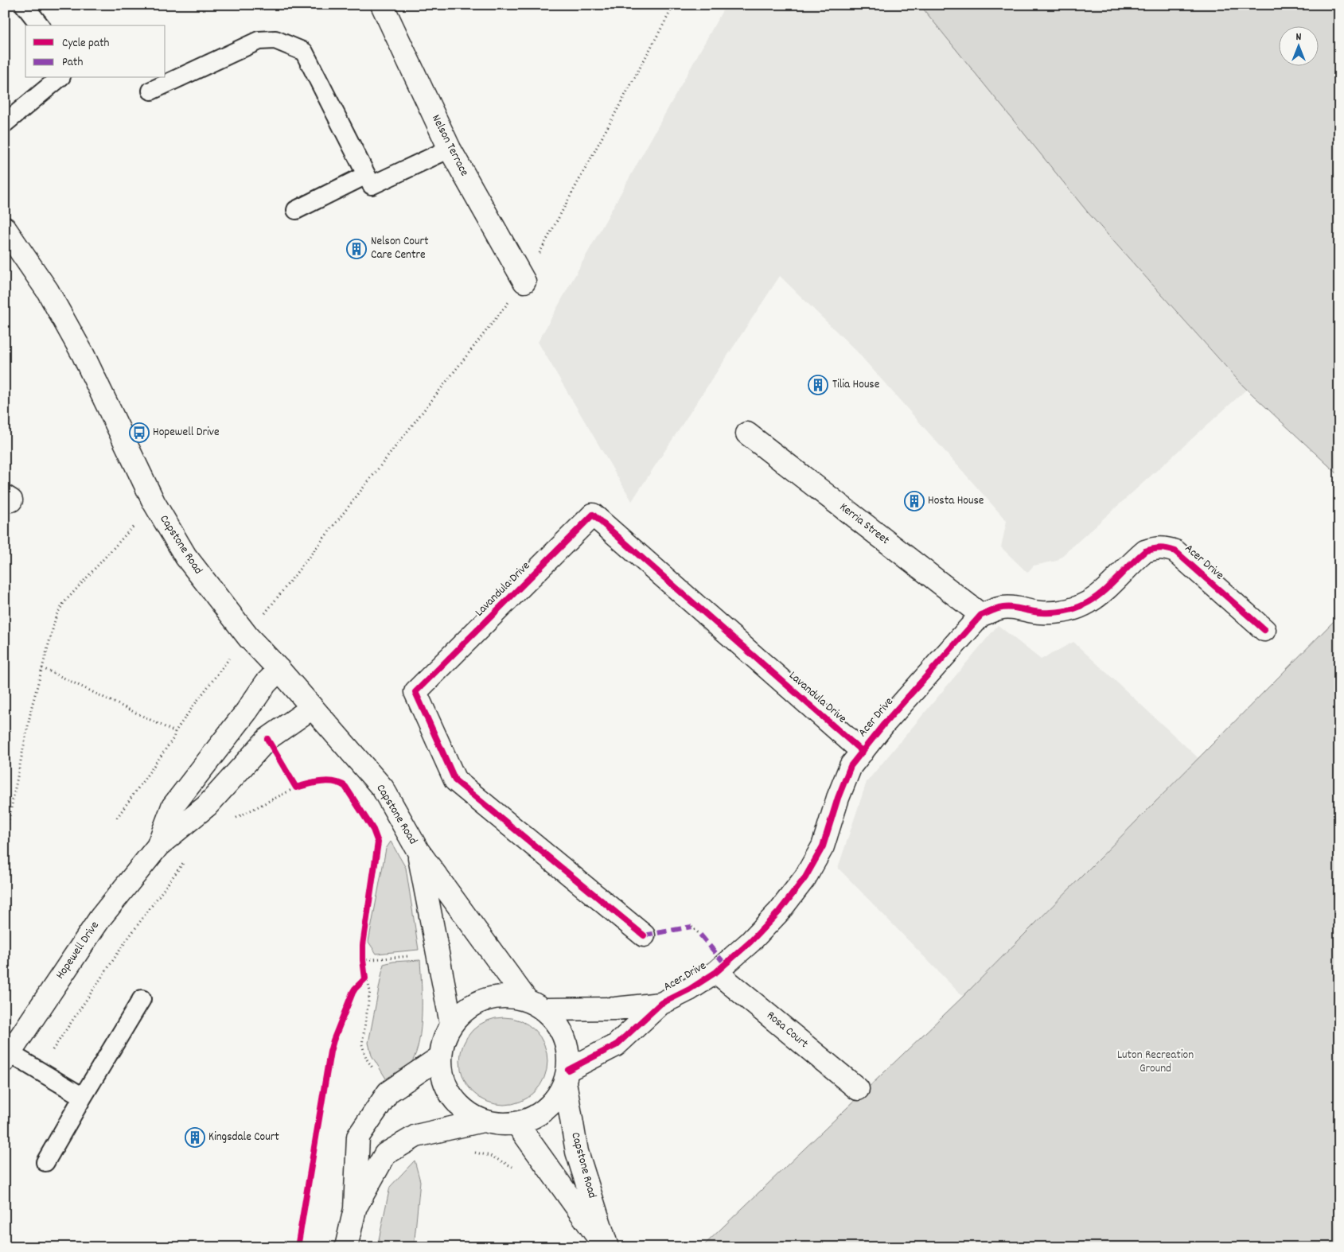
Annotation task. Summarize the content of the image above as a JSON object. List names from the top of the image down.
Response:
{
  "streets": {
    "street": [
      "Nelson Terrace",
      "Kerria Street",
      "Capstone Road",
      "Acer Drive",
      "Lavandula Drive",
      "Hopewell Drive",
      "Rosa Court"
    ]
  },
  "crossings": [
    ["Kerria Street", "Acer Drive"],
    ["Capstone Road", "Acer Drive"],
    ["Capstone Road", "Hopewell Drive"],
    ["Acer Drive", "Lavandula Drive"],
    ["Acer Drive", "Rosa Court"]
  ],
  "parks": ["Luton Recreation Ground"],
  "places": {
    "building": [
      "Nelson Court Care Centre",
      "Tilia House",
      "Hosta House",
      "Kingsdale Court"
    ],
    "bus stop": ["Hopewell Drive"]
  },
  "legend": ["Cycle path", "Path"],
  "north": "top"
}
